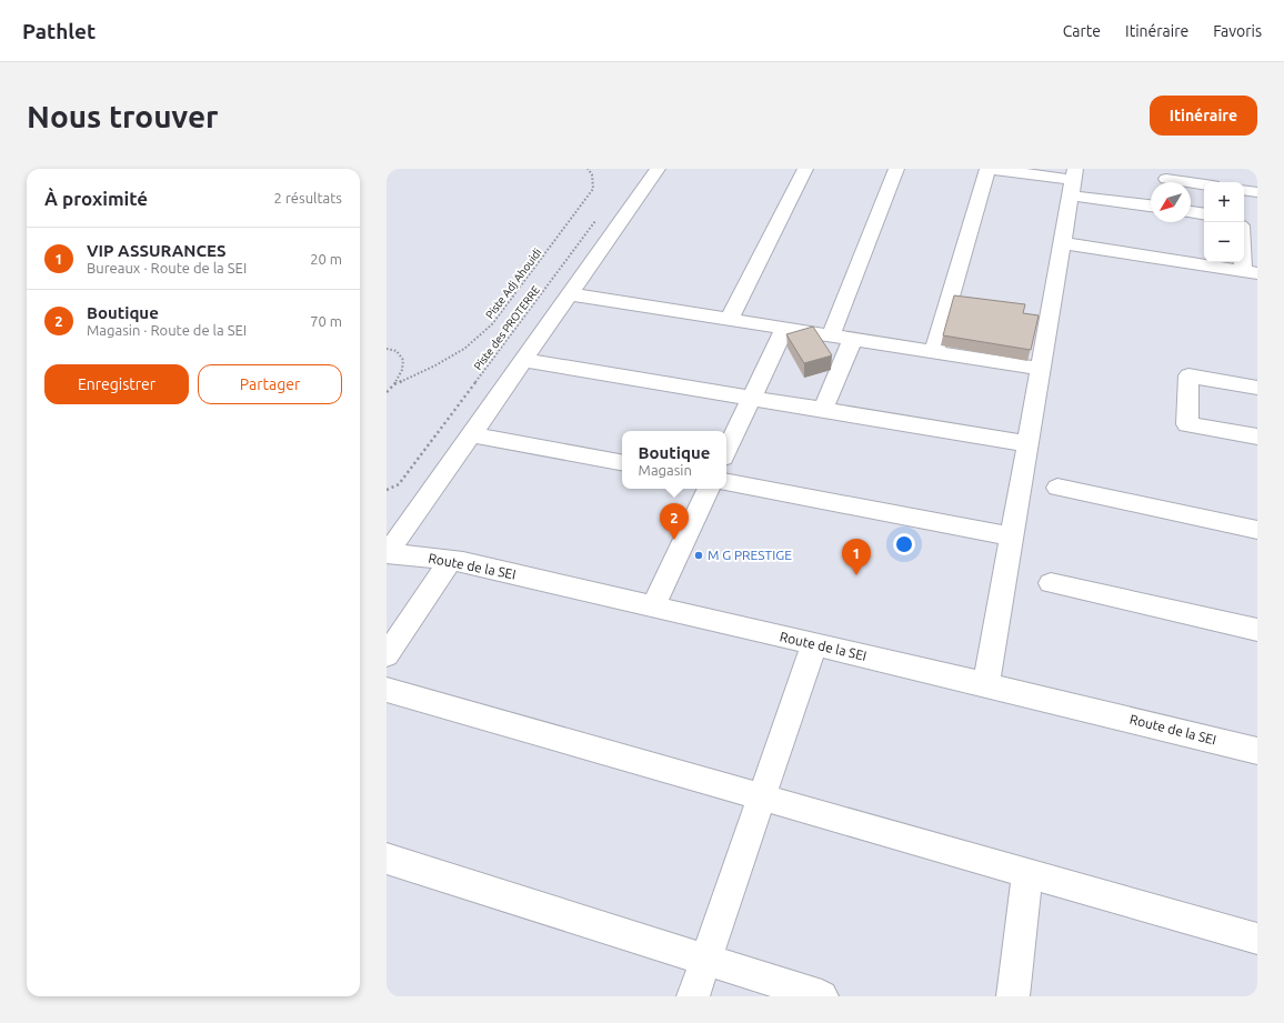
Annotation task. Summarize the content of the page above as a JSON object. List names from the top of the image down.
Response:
{
  "streets": {
    "street": ["Route de la SEI"],
    "path": ["Piste Adj Ahouidi", "Piste des PROTERRE"]
  },
  "places": ["M G PRESTIGE"],
  "north": "bottom left",
  "page": {
    "header": "Pathlet",
    "nav": ["Carte", "Itinéraire", "Favoris"],
    "buttons": [
      "Itinéraire",
      ["Enregistrer", "Partager"]
    ],
    "title": "Nous trouver",
    "heading": ["À proximité", "2 résultats"],
    "map_buttons": ["+", "−"],
    "list": [
      {
        "mark": "1",
        "name": "VIP ASSURANCES",
        "note": "Bureaux · Route de la SEI",
        "value": "20 m"
      },
      {
        "mark": "2",
        "name": "Boutique",
        "note": "Magasin · Route de la SEI",
        "value": "70 m"
      }
    ],
    "popup": ["Boutique", "Magasin"],
    "pins": ["2", "1"]
  }
}
